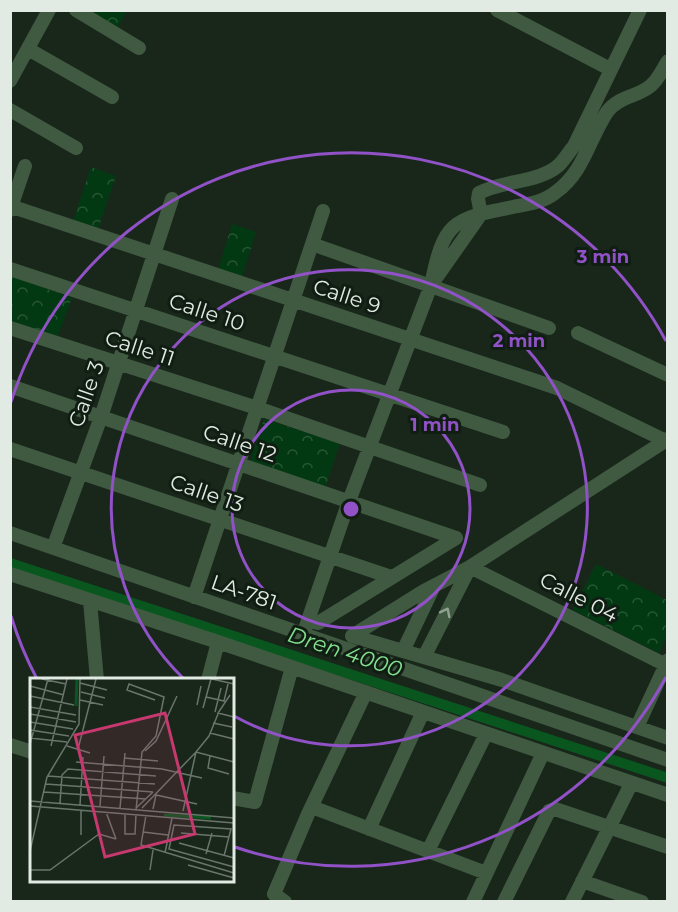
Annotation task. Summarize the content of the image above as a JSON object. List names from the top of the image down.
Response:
{
  "streets": {
    "street": [
      "Calle 9",
      "Calle 10",
      "Calle 11",
      "Calle 3",
      "Calle 12",
      "Calle 13",
      "LA-781",
      "Calle 04"
    ]
  },
  "crossings": [
    ["Calle 9", "Calle 3"],
    ["Calle 10", "Calle 3"],
    ["Calle 11", "Calle 3"],
    ["Calle 3", "Calle 12"],
    ["Calle 3", "Calle 13"],
    ["Calle 3", "LA-781"],
    ["Calle 12", "Calle 13"]
  ],
  "water": ["Dren 4000"],
  "rings": ["3 min", "2 min", "1 min"]
}
